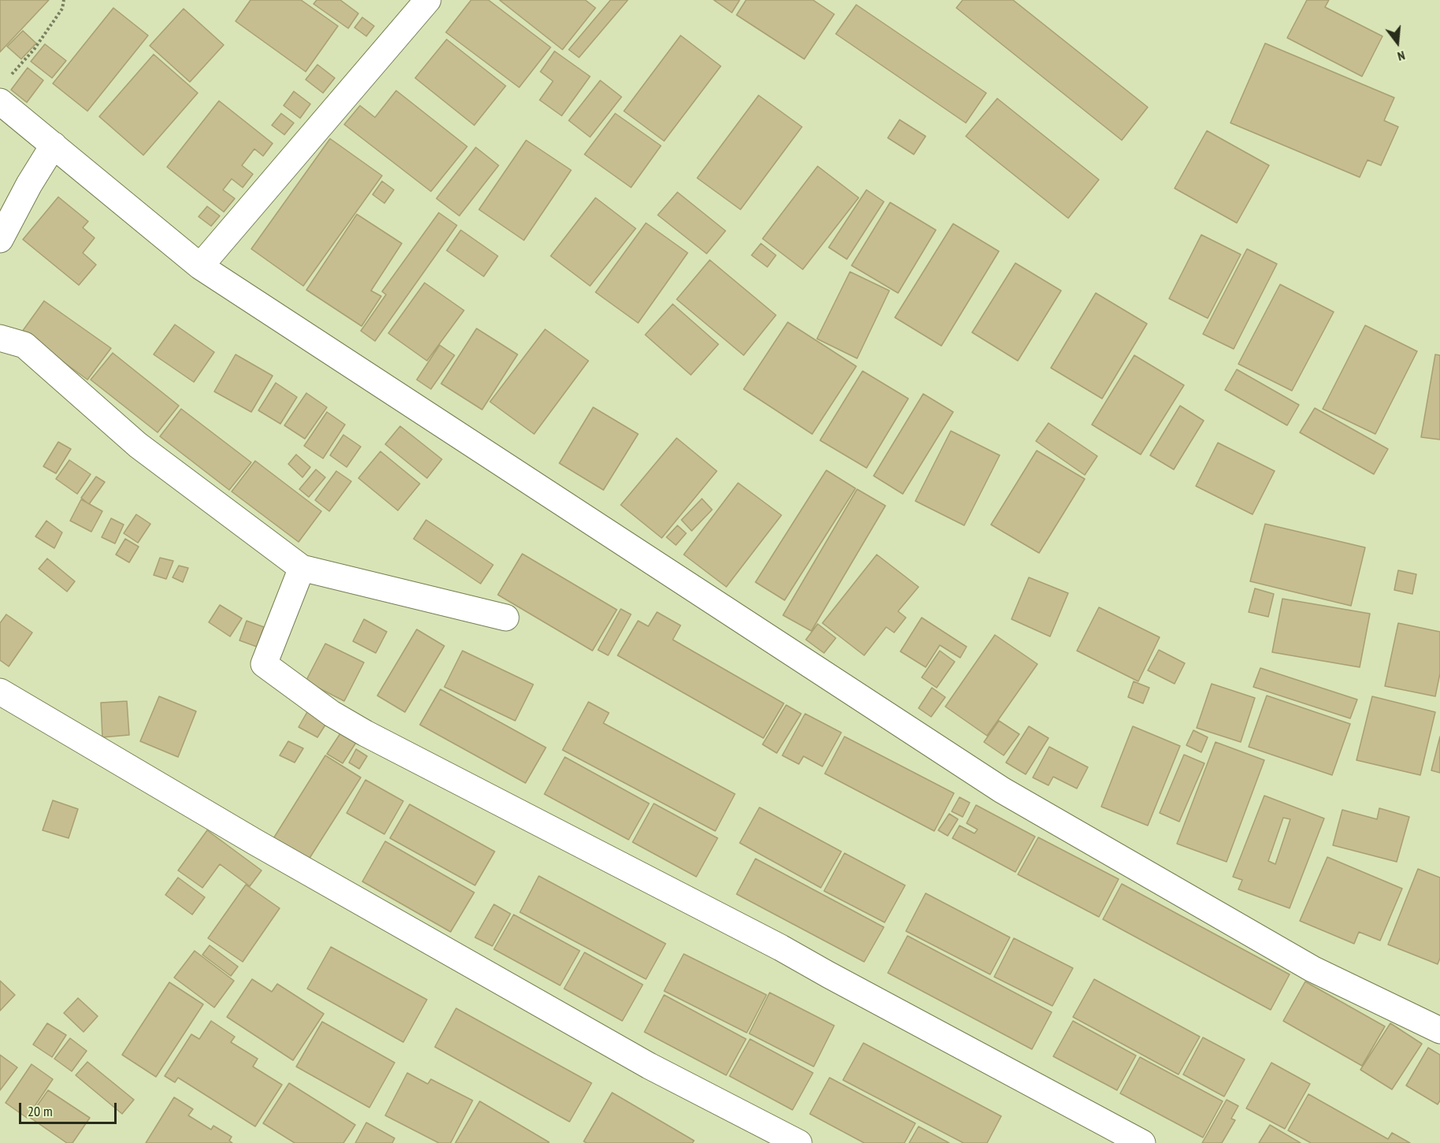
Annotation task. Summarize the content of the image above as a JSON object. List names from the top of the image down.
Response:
{
  "scale_bar": "20 m",
  "north": "bottom"
}
